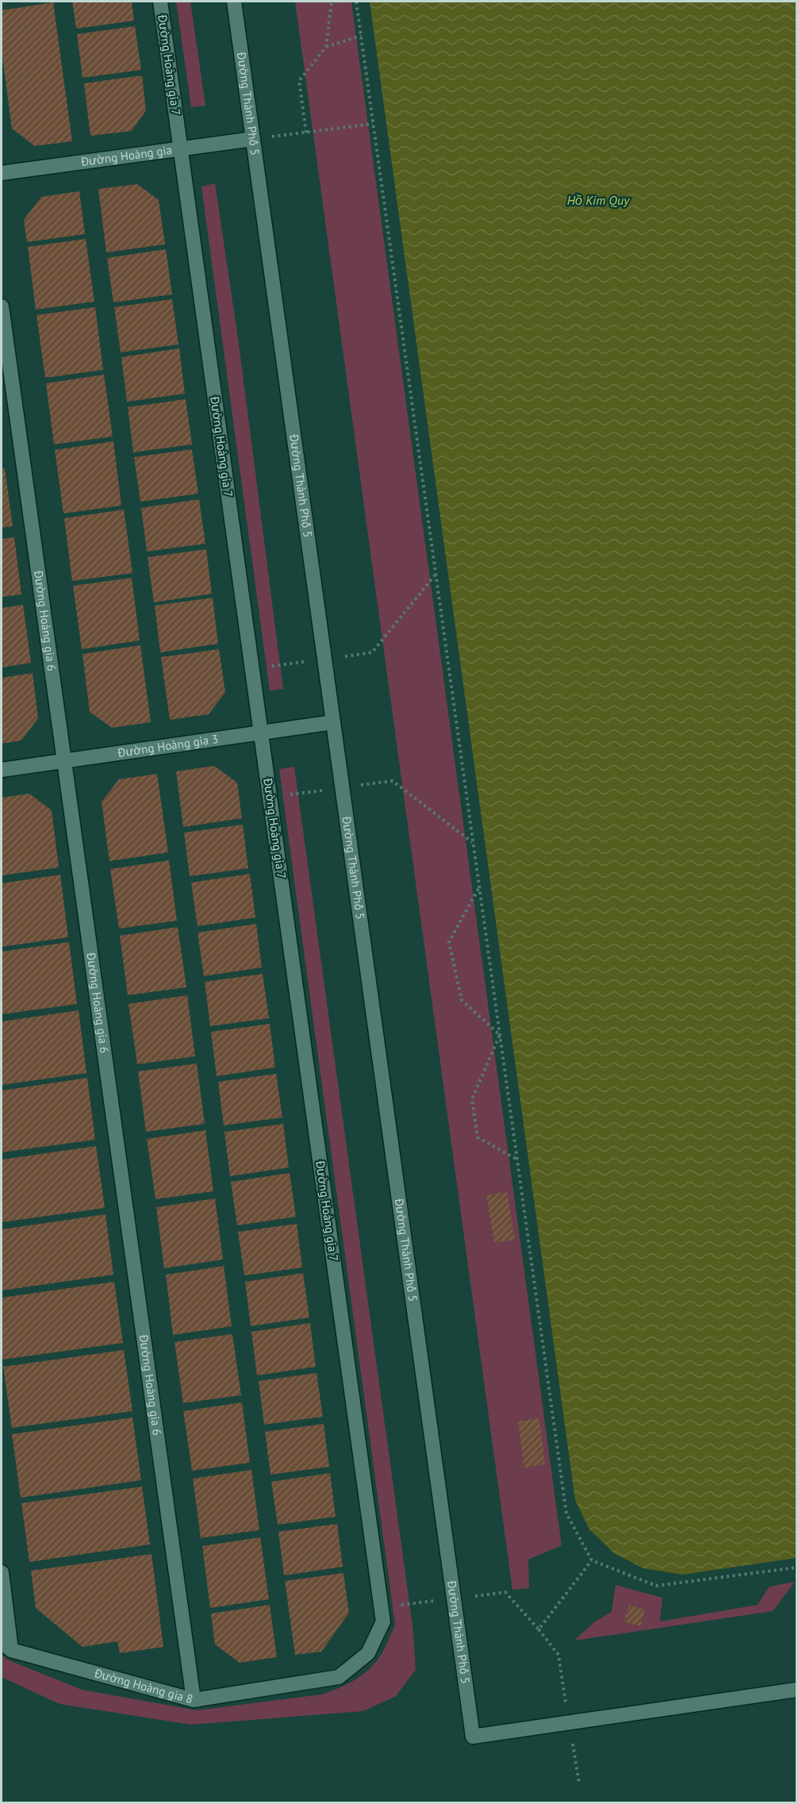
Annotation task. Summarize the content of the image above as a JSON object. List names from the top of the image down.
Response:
{
  "streets": {
    "street": [
      "Đường Hoàng gia 7",
      "Đường Thành Phố 5",
      "Đường Hoàng gia",
      "Đường Hoàng gia 6",
      "Đường Hoàng gia 3",
      "Đường Hoàng gia 8"
    ]
  },
  "crossings": [
    ["Đường Hoàng gia 7", "Đường Hoàng gia"],
    ["Đường Hoàng gia 7", "Đường Hoàng gia 3"],
    ["Đường Hoàng gia 7", "Đường Hoàng gia 8"],
    ["Đường Thành Phố 5", "Đường Hoàng gia"],
    ["Đường Thành Phố 5", "Đường Hoàng gia 3"],
    ["Đường Hoàng gia 6", "Đường Hoàng gia 3"],
    ["Đường Hoàng gia 6", "Đường Hoàng gia 8"]
  ],
  "water": ["Hồ Kim Quy"]
}
